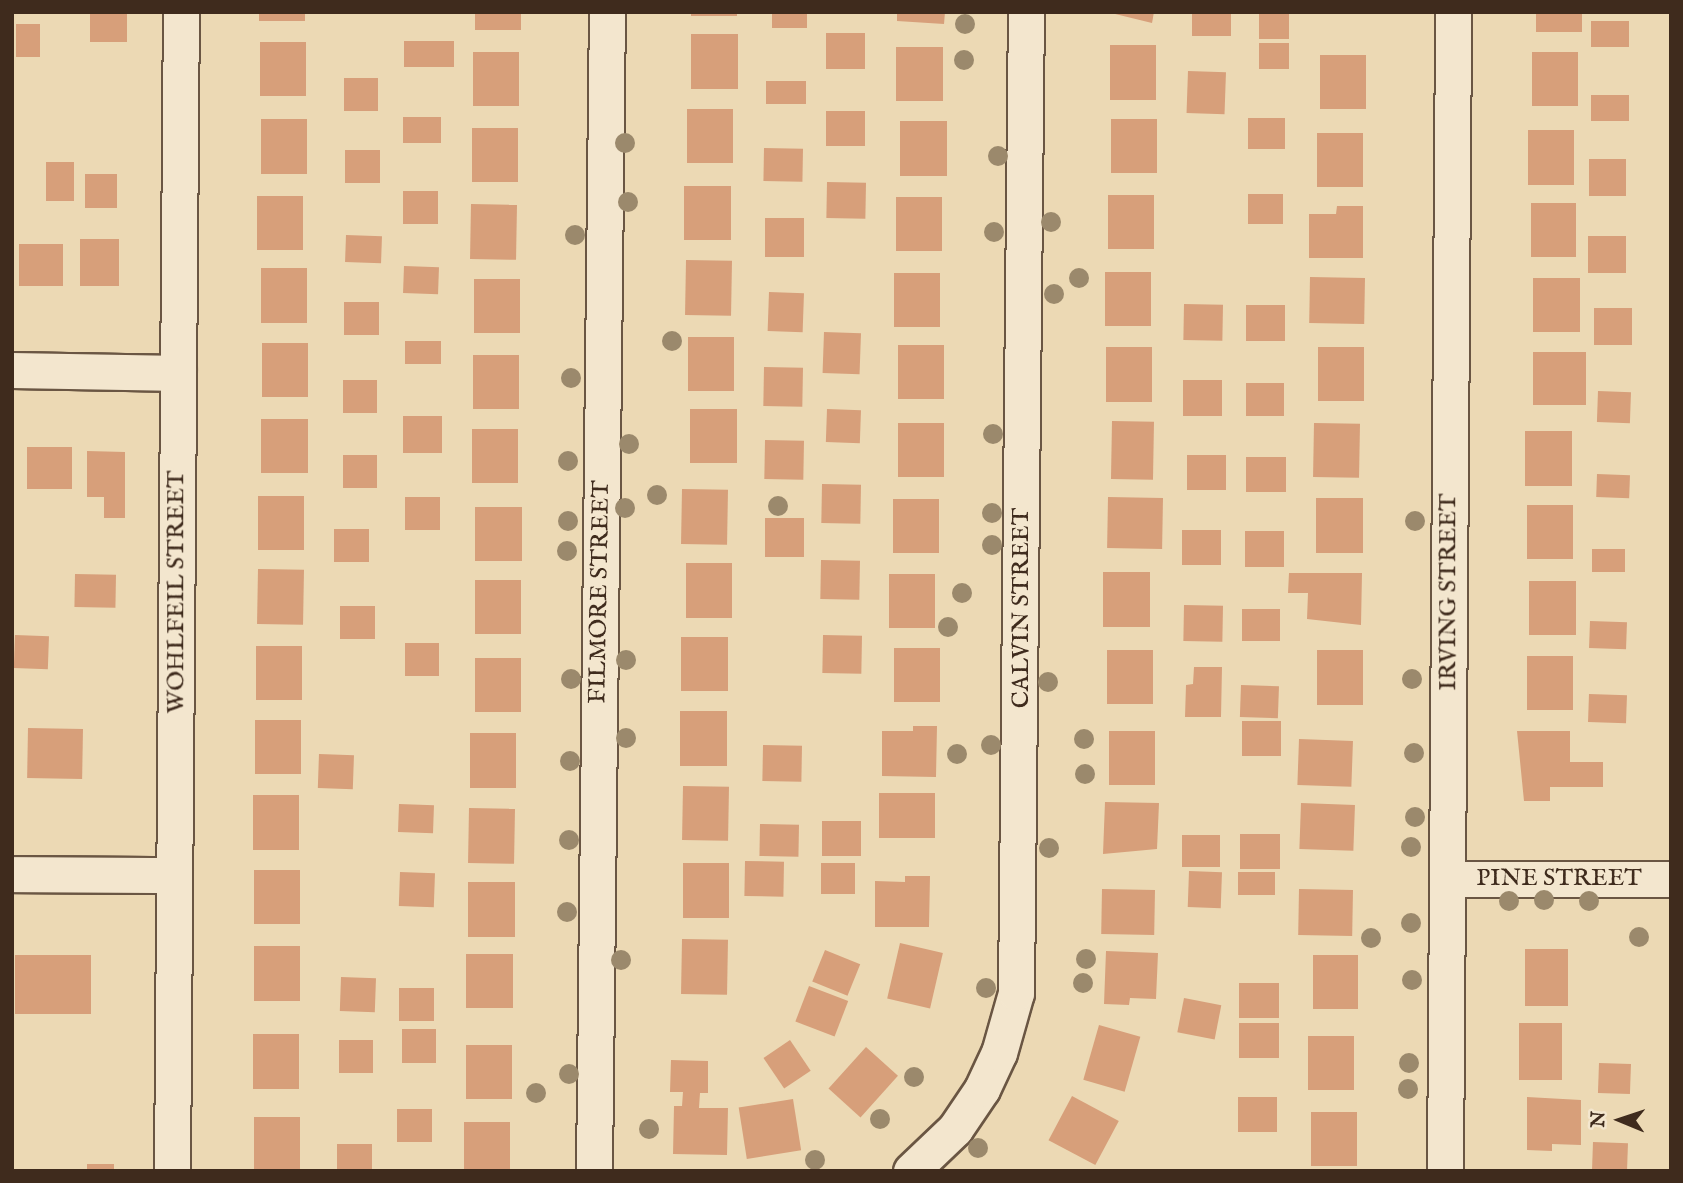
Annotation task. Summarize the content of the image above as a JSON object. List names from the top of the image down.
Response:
{
  "streets": {
    "street": [
      "WOHLFEIL STREET",
      "FILMORE STREET",
      "IRVING STREET",
      "CALVIN STREET",
      "PINE STREET"
    ]
  },
  "crossings": [
    ["IRVING STREET", "PINE STREET"]
  ],
  "north": "left"
}
